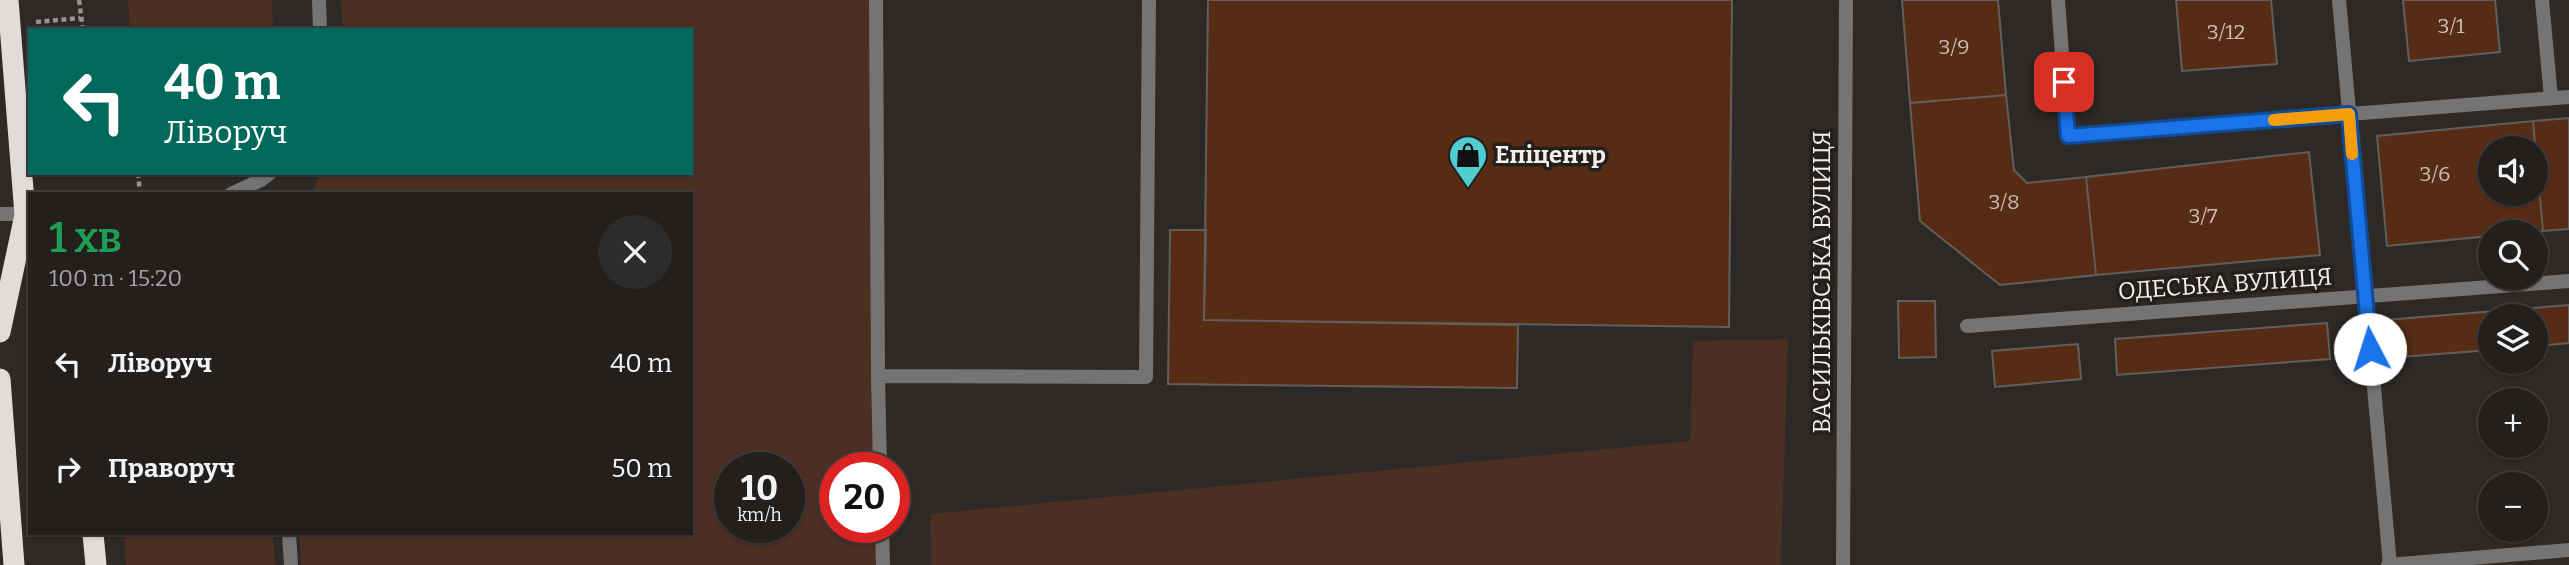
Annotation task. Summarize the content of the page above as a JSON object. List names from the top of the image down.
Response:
{
  "streets": {
    "street": ["ВАСИЛЬКІВСЬКА ВУЛИЦЯ", "ОДЕСЬКА ВУЛИЦЯ"]
  },
  "places": {
    "shop": ["Епіцентр"]
  },
  "house_numbers": [
    "3/1",
    "3/12",
    "3/9",
    "3/6",
    "3/8",
    "3/7"
  ],
  "page": {
    "turn": ["40 m", "Ліворуч"],
    "map_buttons": ["+", "−"],
    "heading": ["1 хв", "100 m · 15:20"],
    "list": [
      {
        "name": "Ліворуч",
        "value": "40 m"
      },
      {
        "name": "Праворуч",
        "value": "50 m"
      }
    ],
    "speed": "10 km/h",
    "limit": "20"
  }
}
